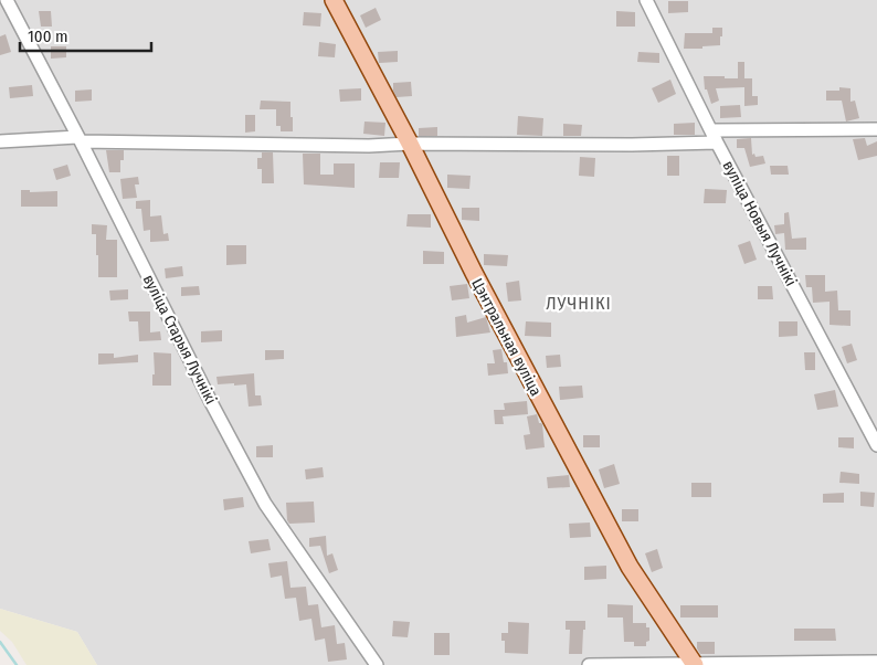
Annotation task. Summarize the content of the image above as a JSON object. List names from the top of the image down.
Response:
{
  "streets": {
    "main road": ["Цэнтральная вуліца"],
    "street": ["вуліца Новыя Лучнікі", "вуліца Старыя Лучнікі"]
  },
  "districts": ["ЛУЧНІКІ"],
  "scale_bar": "100 m"
}
